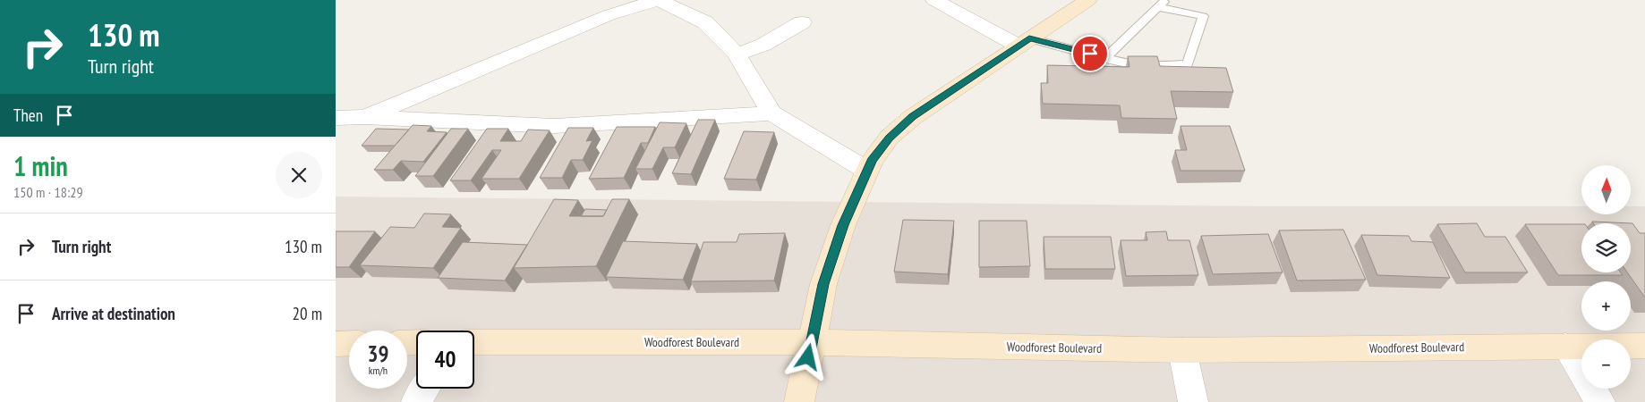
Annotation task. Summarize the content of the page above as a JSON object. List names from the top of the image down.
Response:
{
  "streets": {
    "main road": ["Woodforest Boulevard"]
  },
  "north": "top",
  "page": {
    "turn": ["130 m", "Turn right"],
    "then": "Then",
    "heading": ["1 min", "150 m · 18:29"],
    "map_buttons": ["+", "−"],
    "list": [
      {
        "name": "Turn right",
        "value": "130 m"
      },
      {
        "name": "Arrive at destination",
        "value": "20 m"
      }
    ],
    "speed": "39 km/h",
    "limit": "40"
  }
}
